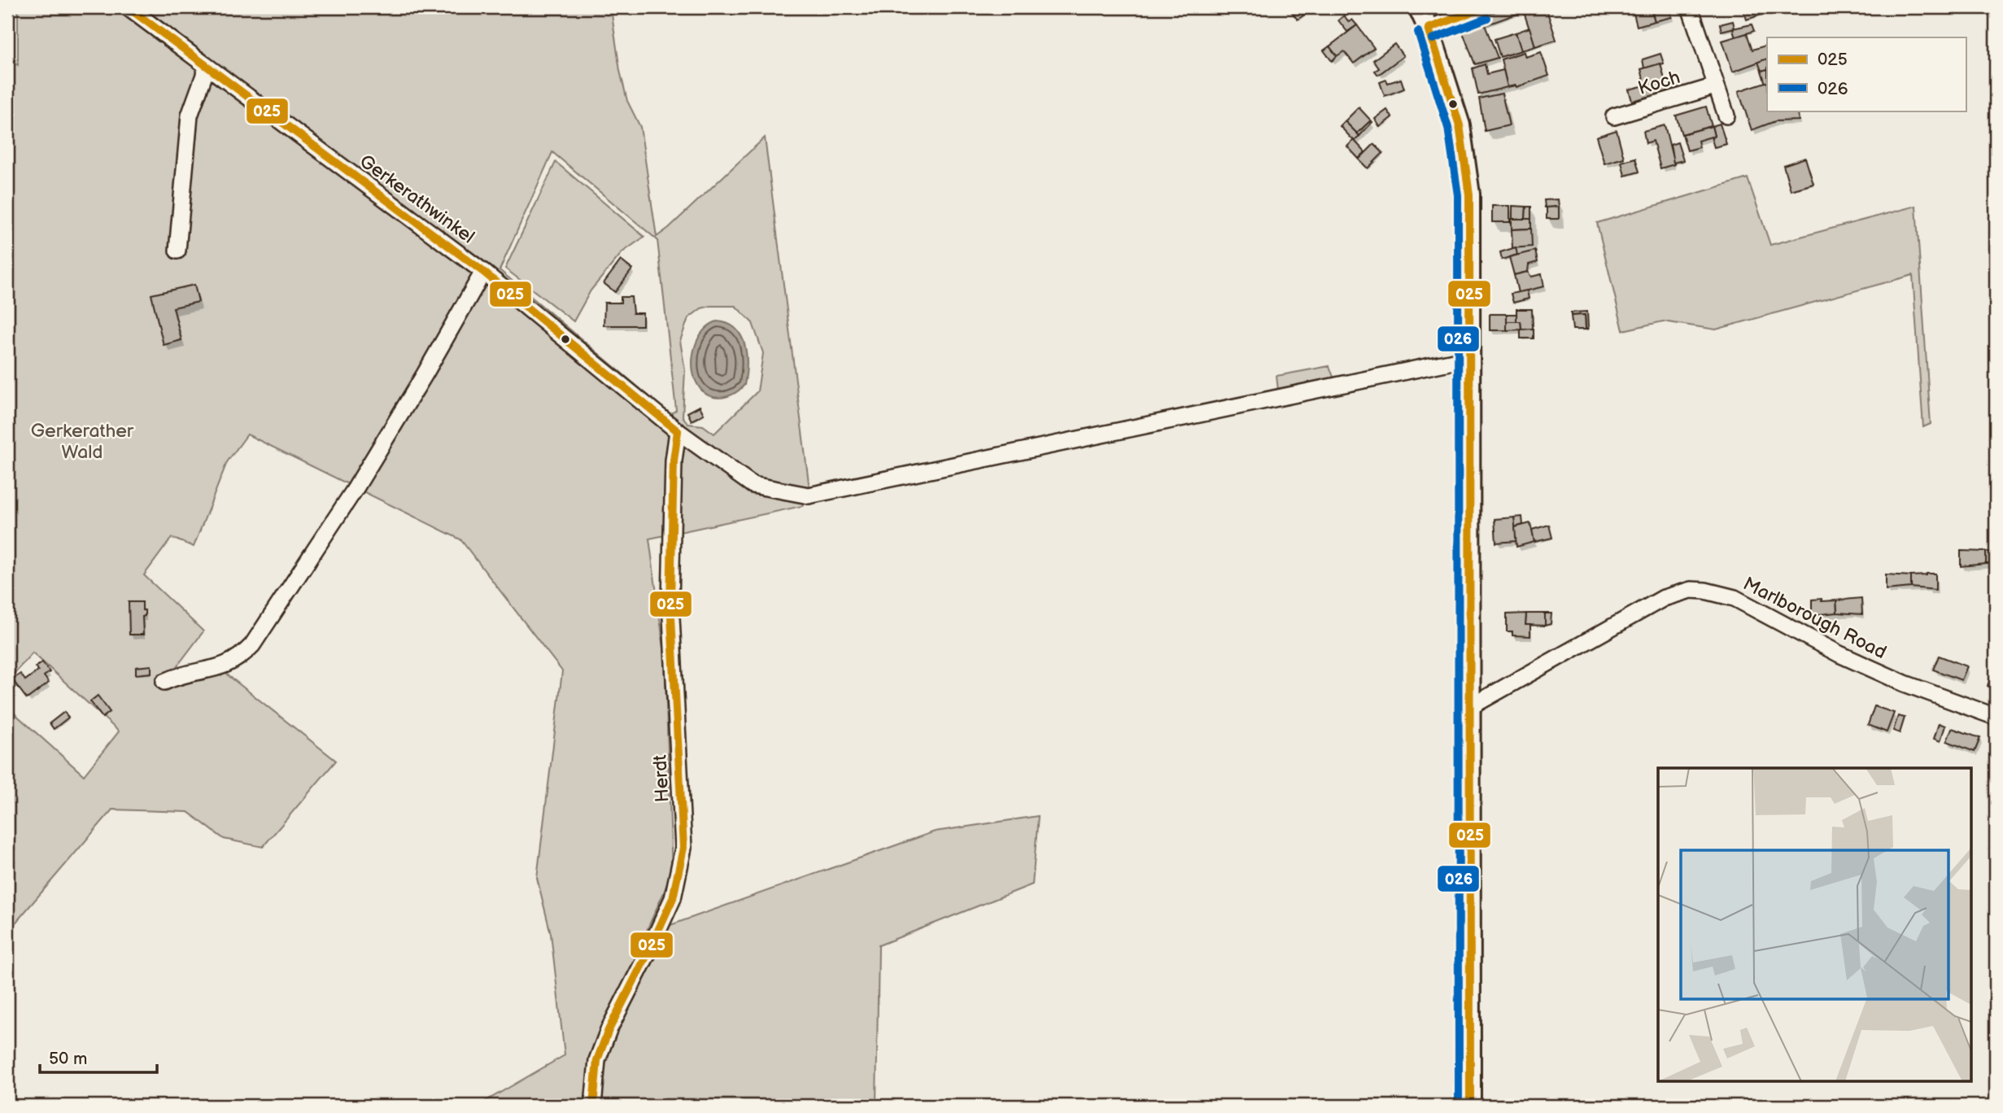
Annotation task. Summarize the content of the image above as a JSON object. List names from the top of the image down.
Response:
{
  "streets": {
    "street": [
      "Koch",
      "Gerkerathwinkel",
      "Marlborough Road",
      "Herdt"
    ]
  },
  "crossings": [
    ["Gerkerathwinkel", "Herdt"]
  ],
  "parks": ["Gerkerather Wald"],
  "lines": ["transit line 025", "transit line 026"],
  "legend": ["025", "026"],
  "scale_bar": "50 m"
}
